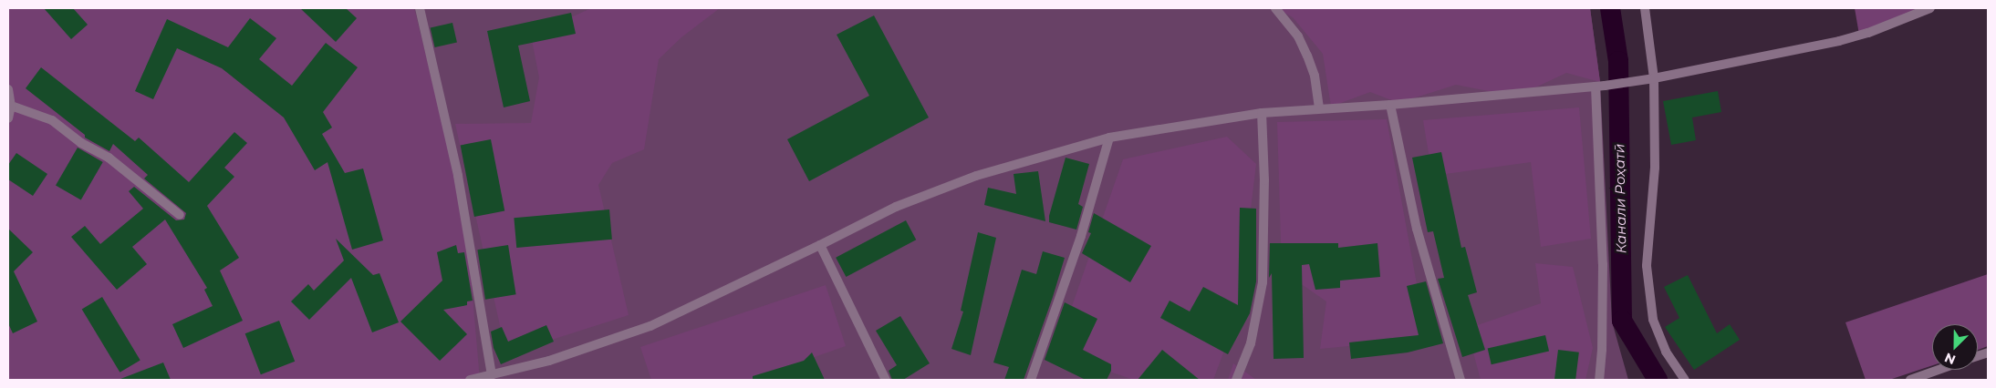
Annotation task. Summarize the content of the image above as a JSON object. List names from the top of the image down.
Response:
{
  "water": ["Канали Роҳатӣ"],
  "north": "bottom left"
}
